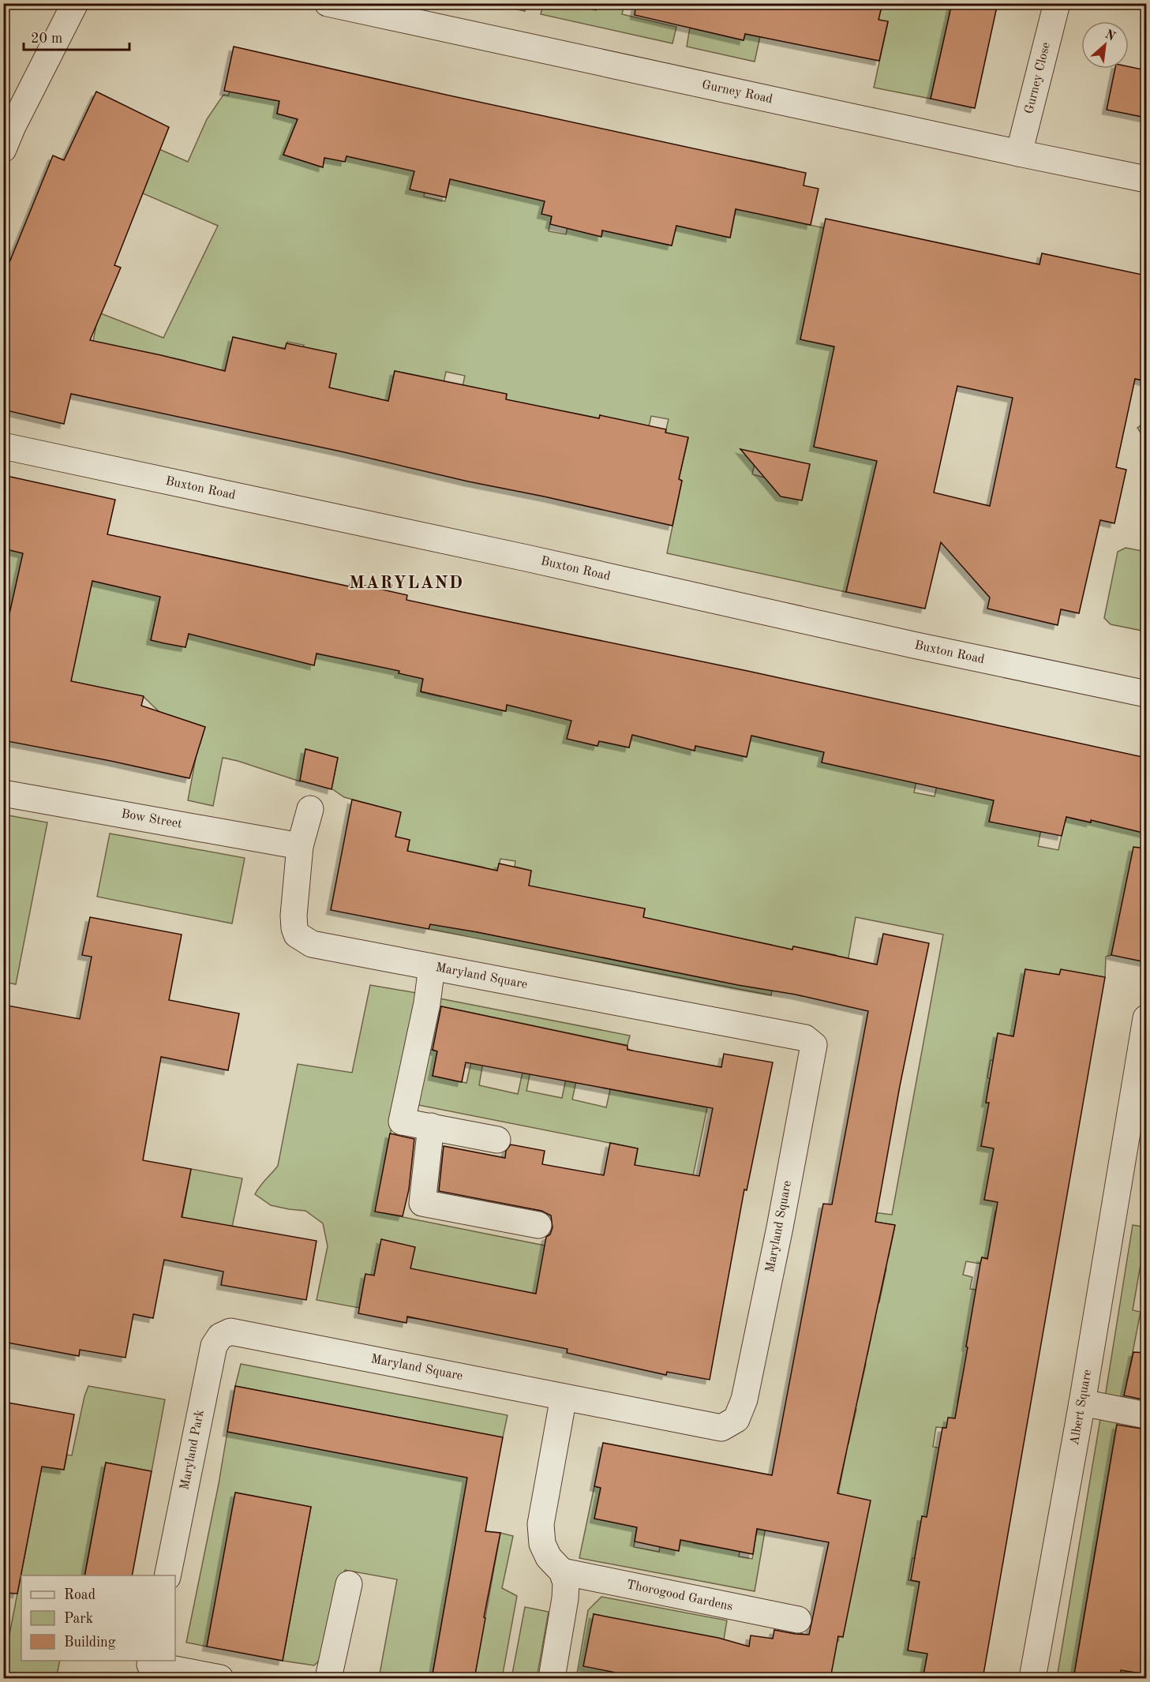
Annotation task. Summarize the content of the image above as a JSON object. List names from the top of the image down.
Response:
{
  "streets": {
    "street": [
      "Gurney Close",
      "Gurney Road",
      "Buxton Road",
      "Bow Street",
      "Maryland Square",
      "Albert Square",
      "Maryland Park",
      "Thorogood Gardens"
    ]
  },
  "crossings": [
    ["Gurney Close", "Gurney Road"],
    ["Bow Street", "Maryland Square"],
    ["Maryland Square", "Maryland Park"]
  ],
  "districts": ["MARYLAND"],
  "legend": ["Road", "Park", "Building"],
  "scale_bar": "20 m",
  "north": "top right"
}
